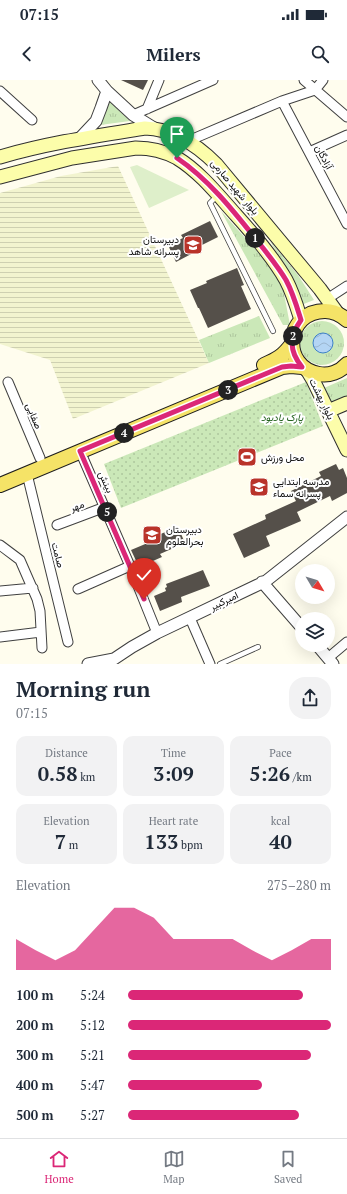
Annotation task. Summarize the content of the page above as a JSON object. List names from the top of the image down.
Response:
{
  "streets": {
    "main road": ["بلوار شهید صارمی", "بلوار بهشت"],
    "street": [
      "آزادگان",
      "صفایی",
      "بینش",
      "مهر",
      "صامت",
      "امیرکبیر"
    ]
  },
  "crossings": [
    ["بینش", "مهر"],
    ["بینش", "امیرکبیر"]
  ],
  "parks": ["پارک یادبود"],
  "places": {
    "school or university": ["دبیرستان پسرانه شاهد", "مدرسه ابتدایی پسرانه سماء", "دبیرستان بحرالعلوم"],
    "sports": ["محل ورزش"]
  },
  "north": "bottom right",
  "page": {
    "status": "07:15",
    "header": "Milers",
    "pins": [
      "1",
      "2",
      "3",
      "4",
      "5"
    ],
    "heading": ["Morning run", "07:15"],
    "stats": [
      ["Distance", "0.58 km"],
      ["Time", "3:09"],
      ["Pace", "5:26 /km"],
      ["Elevation", "7 m"],
      ["Heart rate", "133 bpm"],
      ["kcal", "40"]
    ],
    "chart": ["Elevation", "275–280 m"],
    "list": [
      {
        "name": "100 m",
        "note": "5:24"
      },
      {
        "name": "200 m",
        "note": "5:12"
      },
      {
        "name": "300 m",
        "note": "5:21"
      },
      {
        "name": "400 m",
        "note": "5:47"
      },
      {
        "name": "500 m",
        "note": "5:27"
      }
    ],
    "tabs": ["Home", "Map", "Saved"]
  }
}
